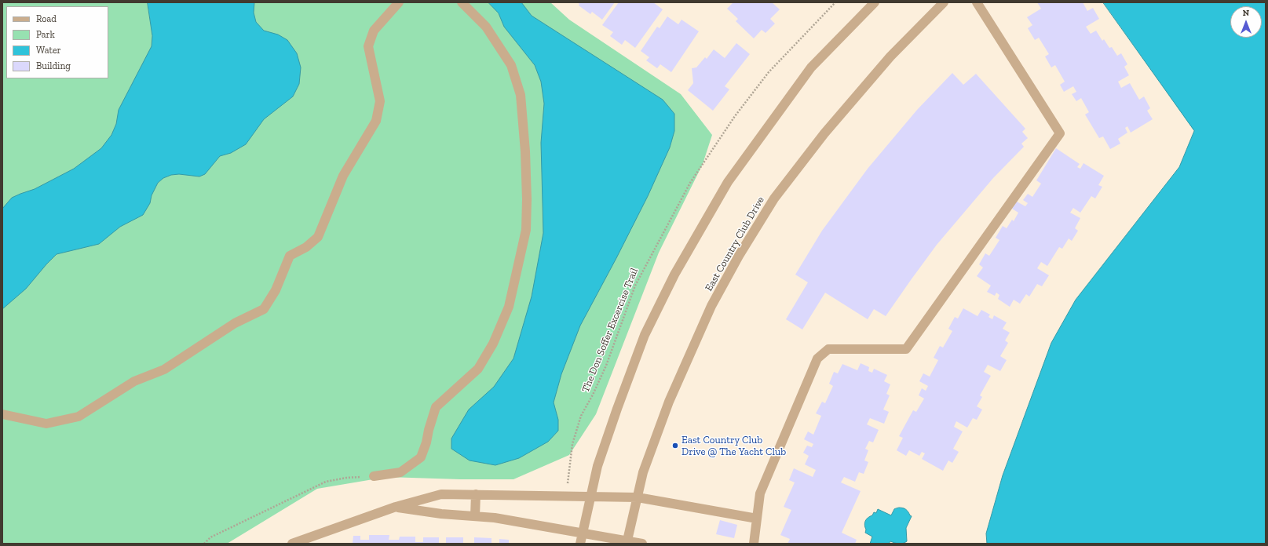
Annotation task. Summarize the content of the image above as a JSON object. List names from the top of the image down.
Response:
{
  "streets": {
    "street": ["East Country Club Drive"],
    "path": ["The Don Soffer Excercise Trail"]
  },
  "places": ["East Country Club Drive @ The Yacht Club"],
  "legend": [
    "Road",
    "Park",
    "Water",
    "Building"
  ],
  "north": "top"
}
